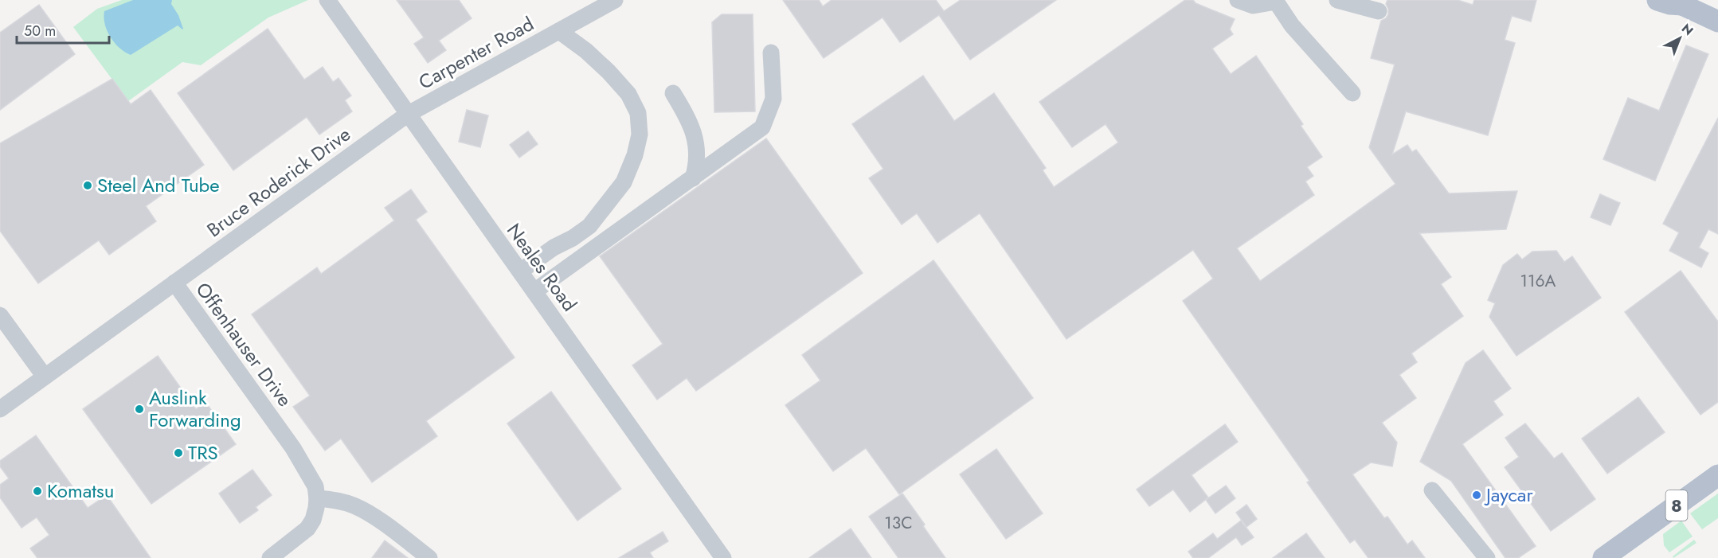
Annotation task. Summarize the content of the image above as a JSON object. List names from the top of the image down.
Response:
{
  "streets": {
    "main road": ["8"],
    "street": [
      "Carpenter Road",
      "Bruce Roderick Drive",
      "Neales Road",
      "Offenhauser Drive"
    ]
  },
  "crossings": [
    ["Carpenter Road", "Bruce Roderick Drive"],
    ["Carpenter Road", "Neales Road"],
    ["Bruce Roderick Drive", "Neales Road"],
    ["Bruce Roderick Drive", "Offenhauser Drive"]
  ],
  "places": [
    "Steel And Tube",
    "Auslink Forwarding",
    "TRS",
    "Komatsu",
    "Jaycar"
  ],
  "house_numbers": ["116A", "13C"],
  "scale_bar": "50 m",
  "north": "top right"
}
